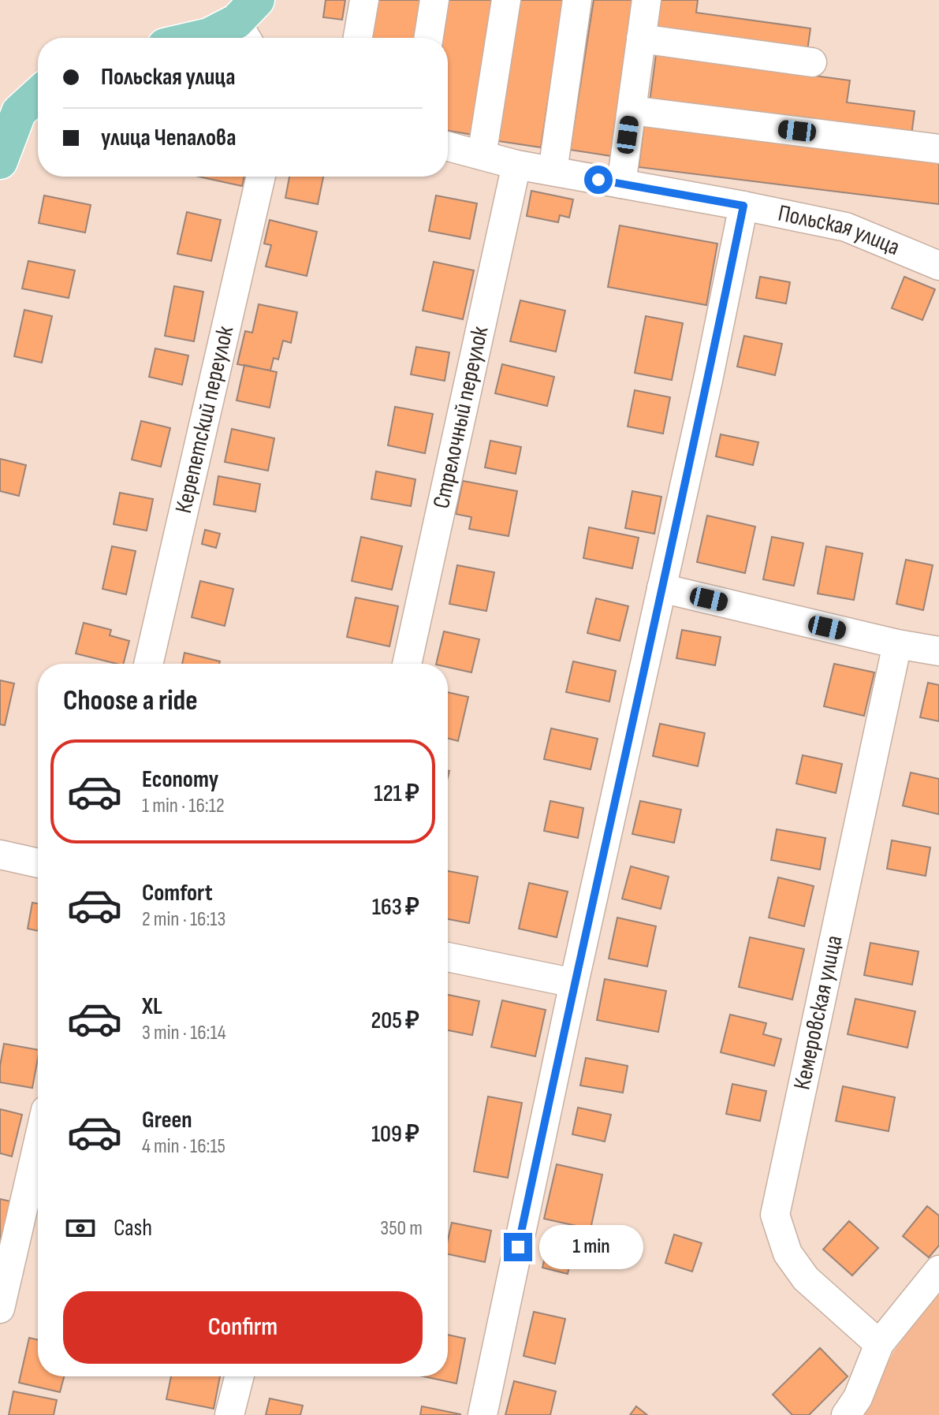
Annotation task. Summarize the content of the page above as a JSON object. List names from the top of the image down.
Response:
{
  "streets": {
    "street": [
      "Польская улица",
      "Стрелочный переулок",
      "Керепетский переулок",
      "Кемеровская улица"
    ]
  },
  "crossings": [
    ["Польская улица", "Стрелочный переулок"]
  ],
  "page": {
    "banner": ["Польская улица", "улица Чепалова"],
    "heading": "Choose a ride",
    "list": [
      {
        "name": "Economy",
        "note": "1 min · 16:12",
        "value": "121 ₽"
      },
      {
        "name": "Comfort",
        "note": "2 min · 16:13",
        "value": "163 ₽"
      },
      {
        "name": "XL",
        "note": "3 min · 16:14",
        "value": "205 ₽"
      },
      {
        "name": "Green",
        "note": "4 min · 16:15",
        "value": "109 ₽"
      }
    ],
    "pay": ["Cash", "350 m"],
    "bubble": "1 min",
    "buttons": "Confirm"
  }
}
